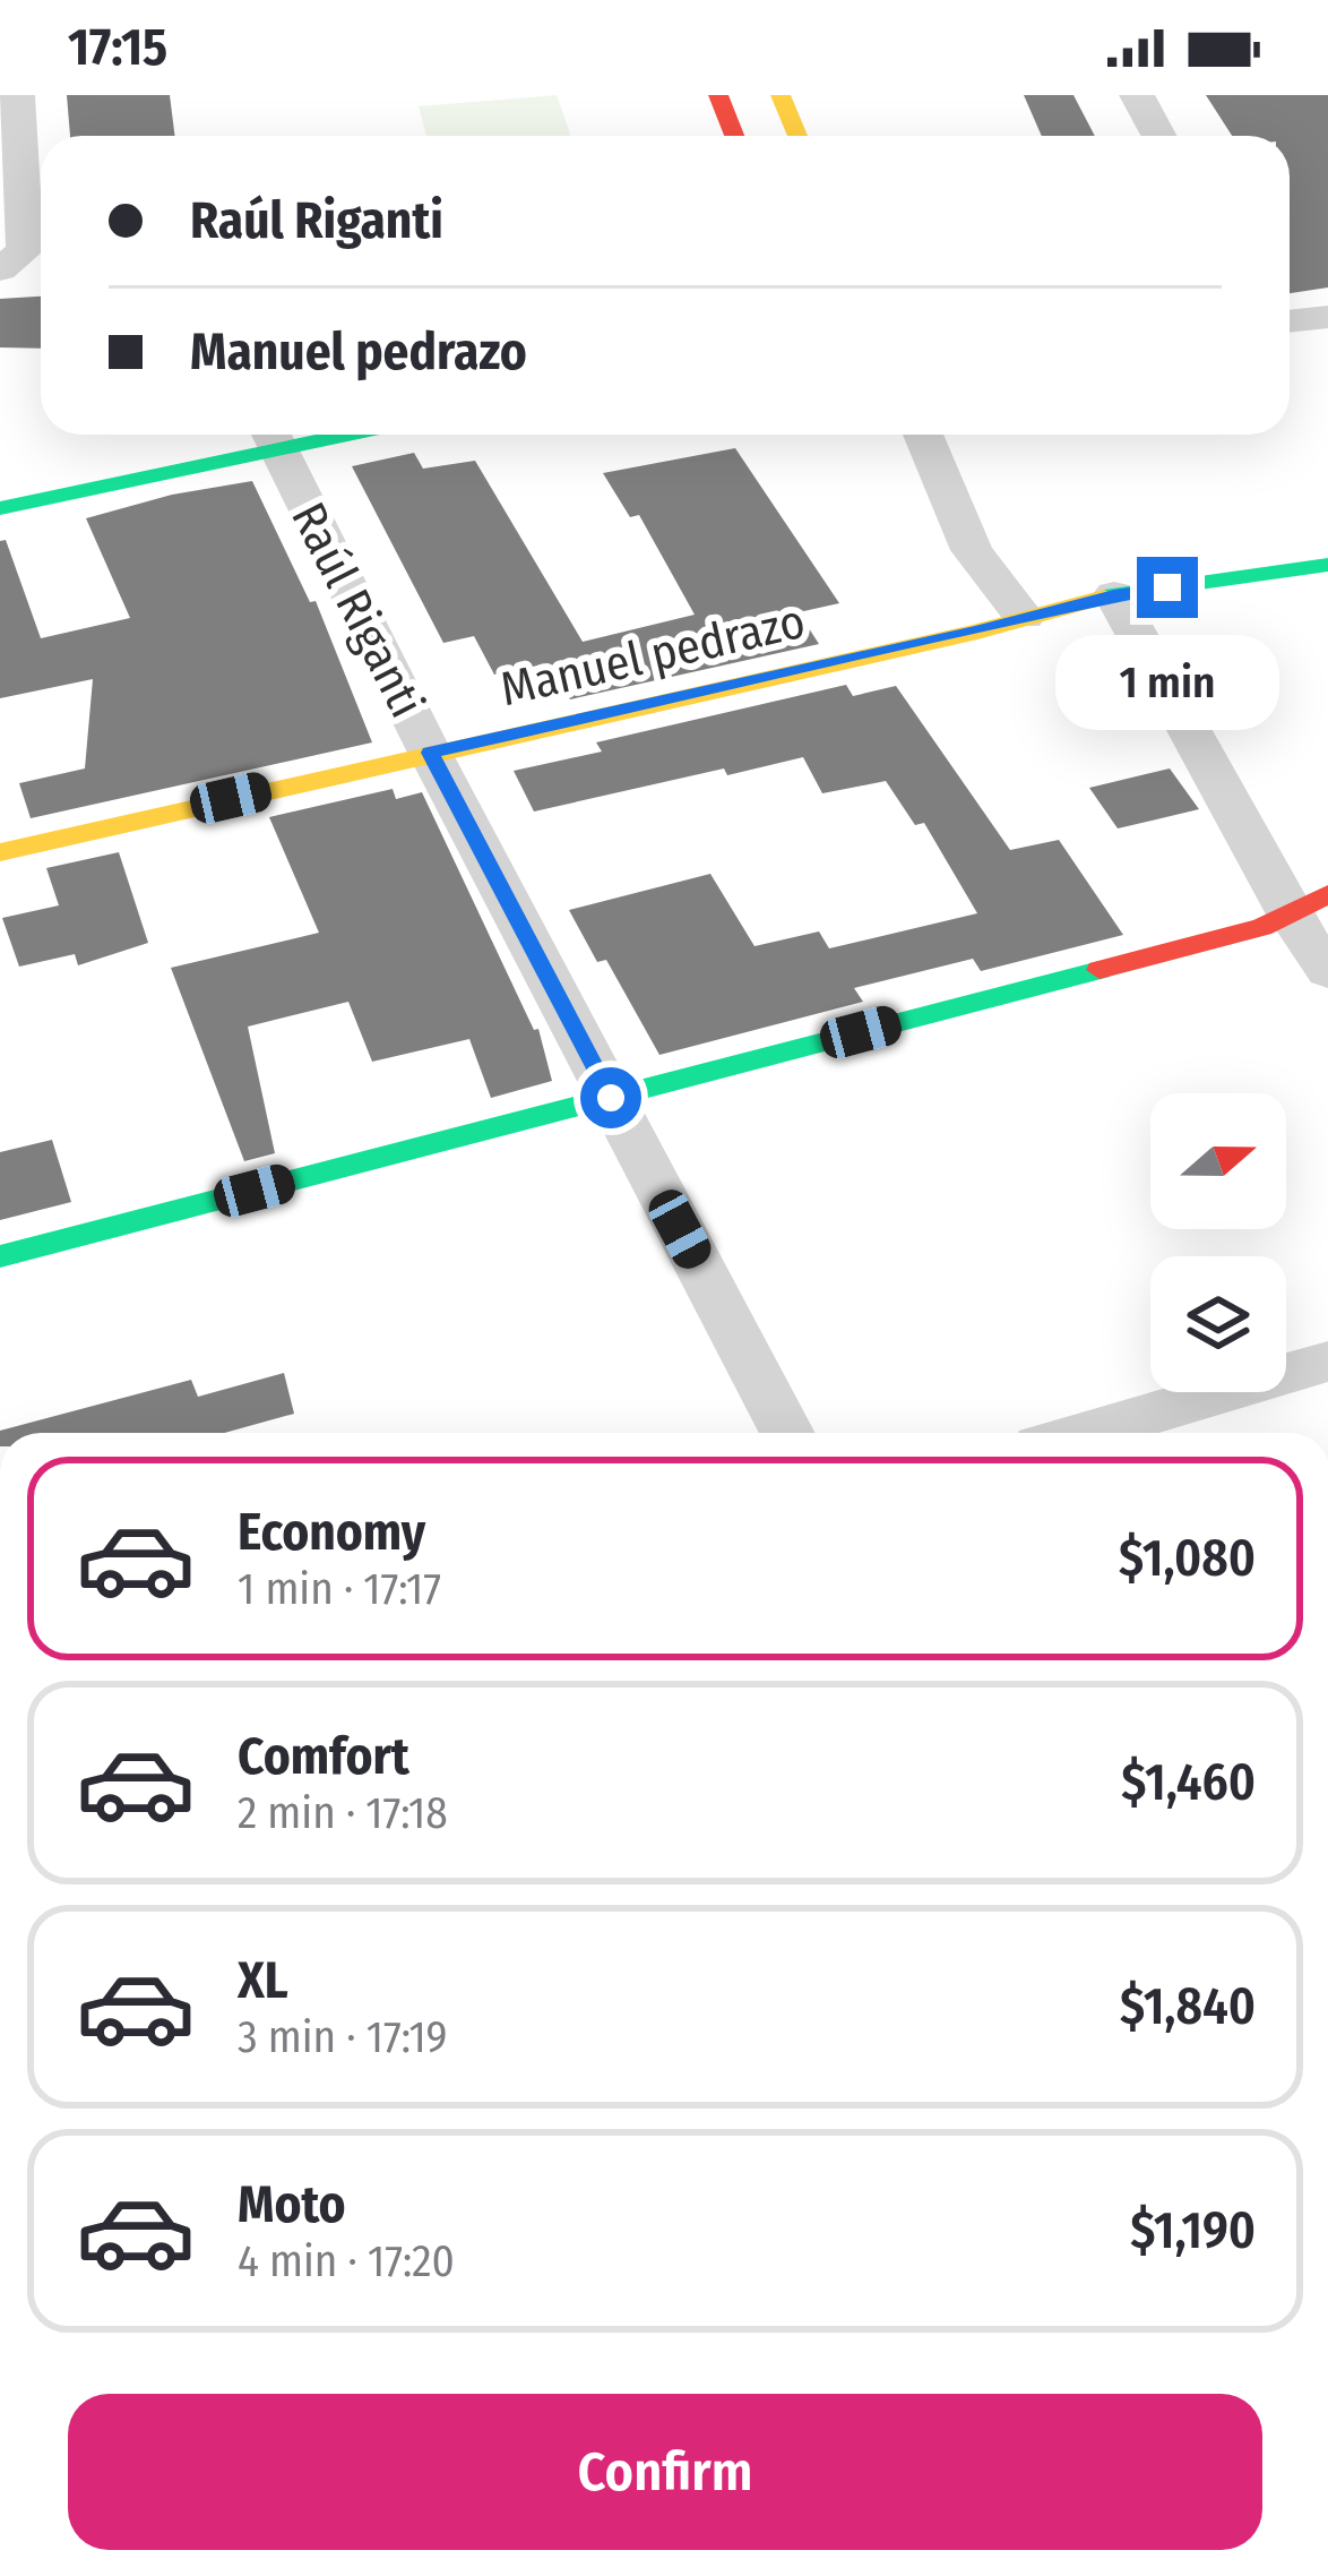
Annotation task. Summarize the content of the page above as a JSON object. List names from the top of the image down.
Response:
{
  "streets": {
    "street": ["Raúl Riganti", "Manuel pedrazo"]
  },
  "crossings": [
    ["Raúl Riganti", "Manuel pedrazo"]
  ],
  "north": "right",
  "page": {
    "status": "17:15",
    "banner": ["Raúl Riganti", "Manuel pedrazo"],
    "bubble": "1 min",
    "list": [
      {
        "name": "Economy",
        "note": "1 min · 17:17",
        "value": "$1,080"
      },
      {
        "name": "Comfort",
        "note": "2 min · 17:18",
        "value": "$1,460"
      },
      {
        "name": "XL",
        "note": "3 min · 17:19",
        "value": "$1,840"
      },
      {
        "name": "Moto",
        "note": "4 min · 17:20",
        "value": "$1,190"
      }
    ],
    "buttons": "Confirm"
  }
}
